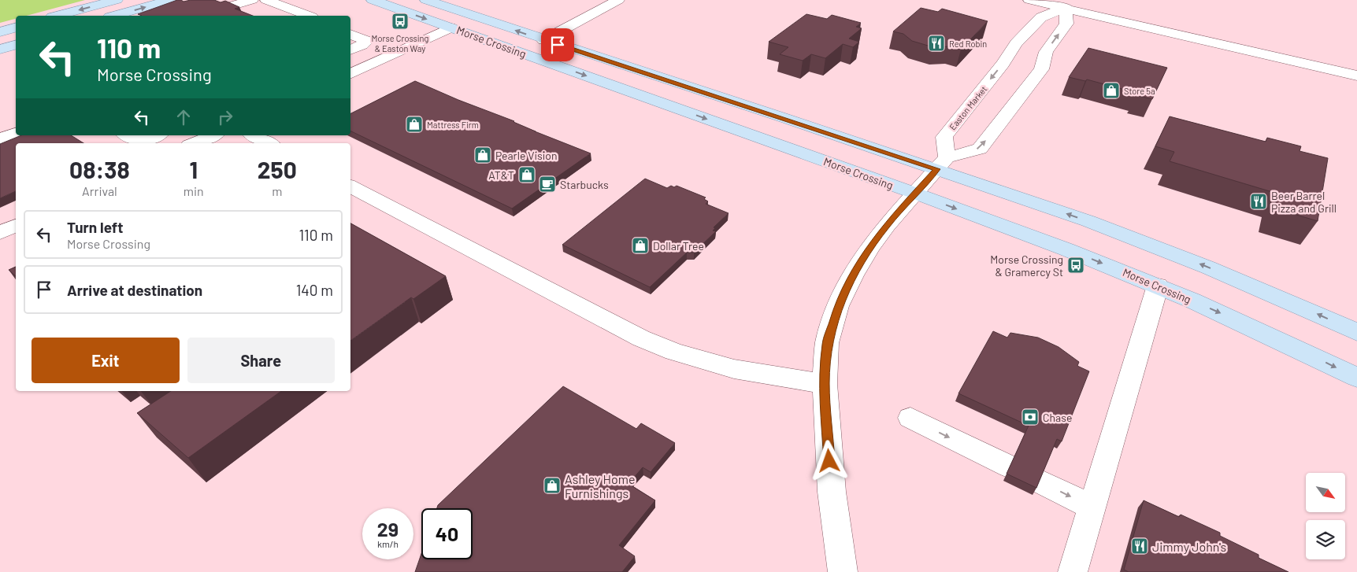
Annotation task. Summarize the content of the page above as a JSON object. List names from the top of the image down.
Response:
{
  "streets": {
    "main road": ["Morse Crossing"],
    "street": ["Easton Market"]
  },
  "crossings": [
    ["Morse Crossing", "Easton Market"]
  ],
  "places": {
    "bus stop": ["Morse Crossing & Easton Way", "Morse Crossing & Gramercy St"],
    "restaurant": ["Red Robin", "Beer Barrel Pizza and Grill", "Jimmy John's"],
    "shop": [
      "Store 5a",
      "Mattress Firm",
      "Pearle Vision",
      "AT&T",
      "Dollar Tree",
      "Ashley Home Furnishings"
    ],
    "cafe": ["Starbucks"],
    "bank": ["Chase"]
  },
  "north": "bottom right",
  "page": {
    "turn": ["110 m", "Morse Crossing"],
    "eta": [
      "08:38",
      "Arrival",
      "1",
      "min",
      "250",
      "m"
    ],
    "list": [
      {
        "name": "Turn left",
        "note": "Morse Crossing",
        "value": "110 m"
      },
      {
        "name": "Arrive at destination",
        "value": "140 m"
      }
    ],
    "buttons": ["Exit", "Share"],
    "speed": "29 km/h",
    "limit": "40"
  }
}
